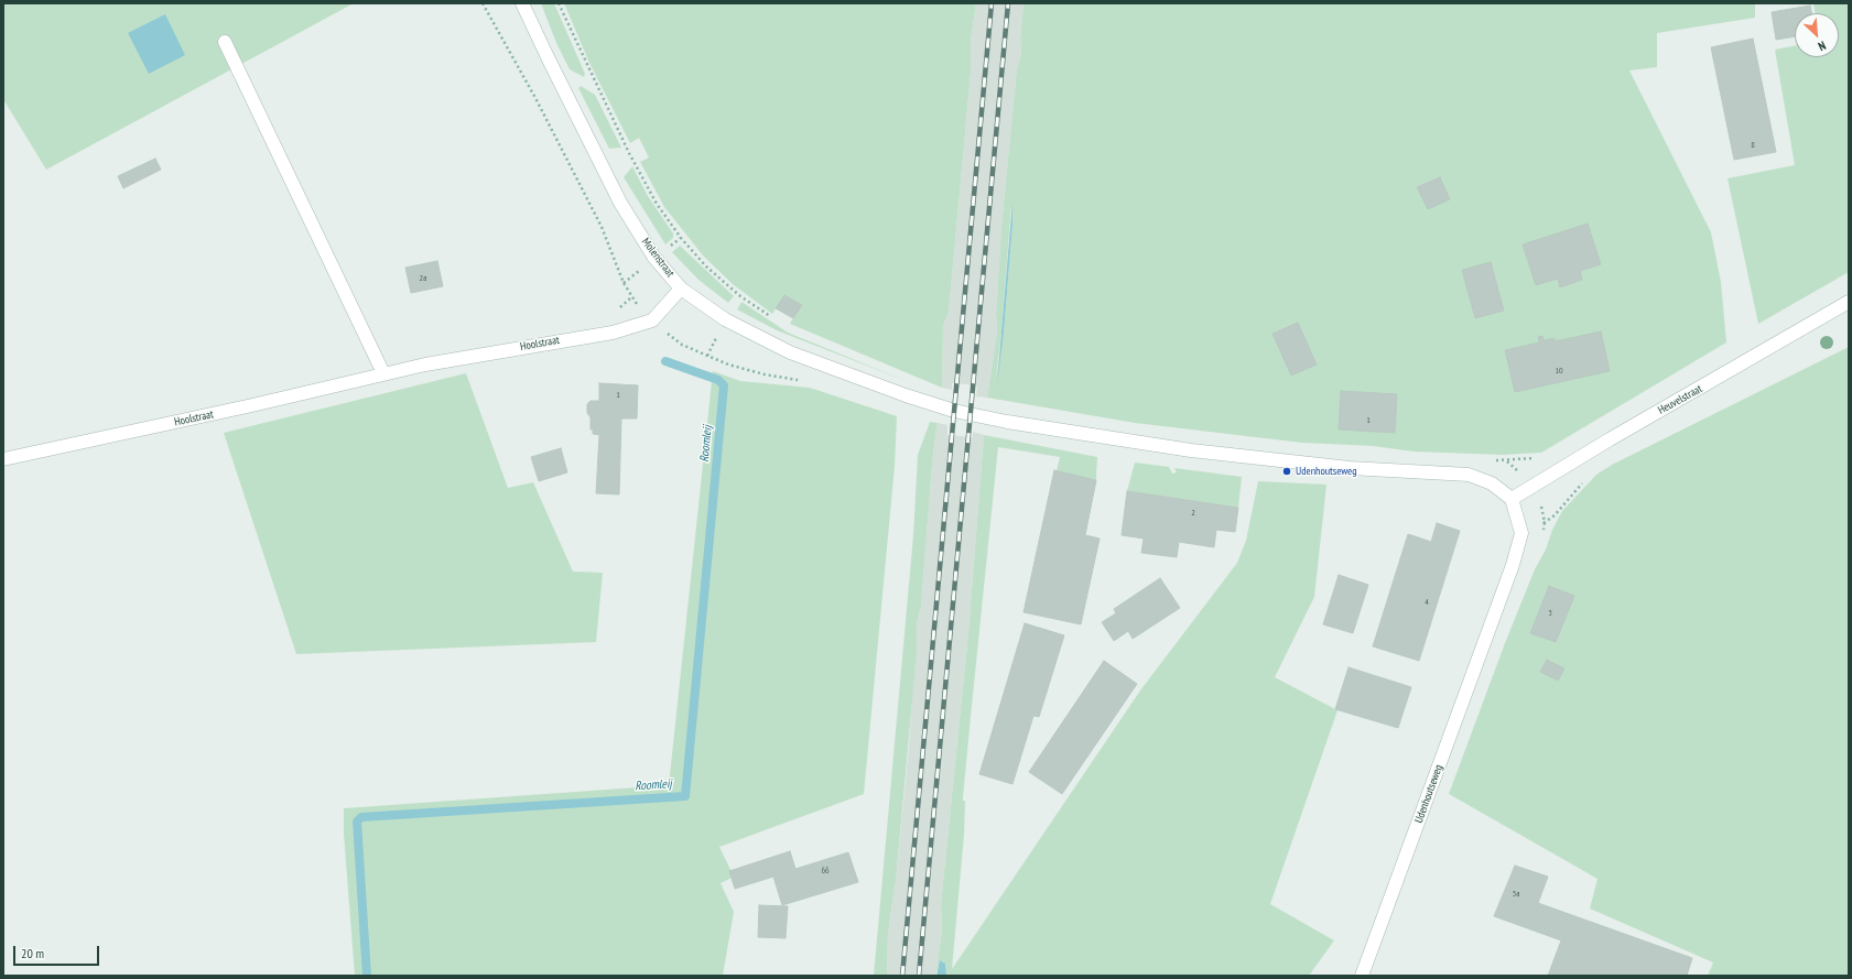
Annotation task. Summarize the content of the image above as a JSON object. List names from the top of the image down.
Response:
{
  "streets": {
    "street": [
      "Molenstraat",
      "Hoolstraat",
      "Heuvelstraat",
      "Udenhoutseweg"
    ]
  },
  "crossings": [
    ["Molenstraat", "Hoolstraat"],
    ["Molenstraat", "Heuvelstraat"],
    ["Molenstraat", "Udenhoutseweg"],
    ["Heuvelstraat", "Udenhoutseweg"]
  ],
  "water": ["Roomleij"],
  "places": ["Udenhoutseweg"],
  "house_numbers": [
    "8",
    "2a",
    "10",
    "1",
    "1",
    "2",
    "4",
    "3",
    "66",
    "3a"
  ],
  "scale_bar": "20 m",
  "north": "bottom right"
}
